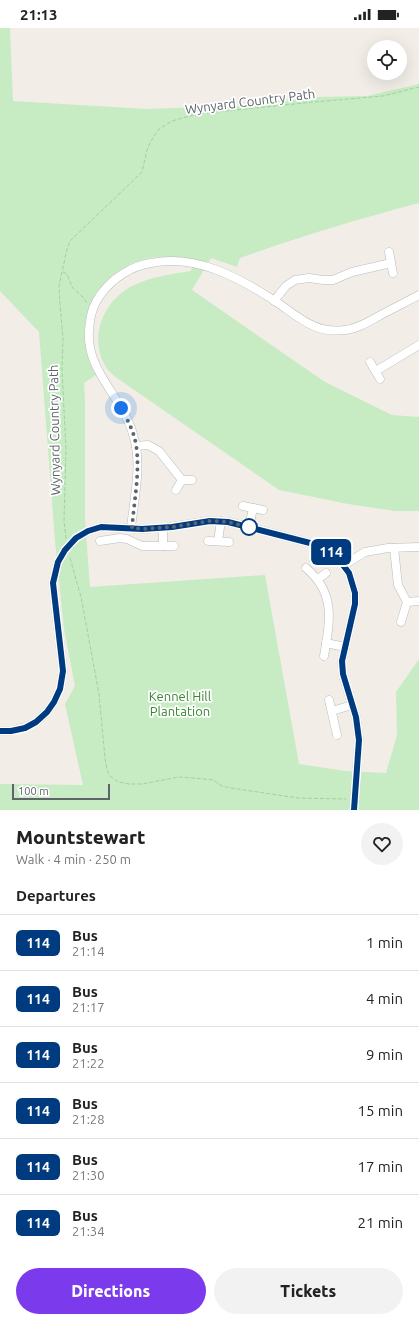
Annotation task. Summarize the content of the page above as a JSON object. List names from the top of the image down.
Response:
{
  "streets": {
    "path": ["Wynyard Country Path"]
  },
  "parks": ["Kennel Hill Plantation"],
  "lines": ["bus line 114"],
  "scale_bar": "100 m",
  "page": {
    "status": "21:13",
    "on_map": "114",
    "scale": "100 m",
    "heading": [
      ["Mountstewart", "Walk · 4 min · 250 m"],
      "Departures"
    ],
    "list": [
      {
        "mark": "114",
        "name": "Bus",
        "note": "21:14",
        "value": "1 min"
      },
      {
        "mark": "114",
        "name": "Bus",
        "note": "21:17",
        "value": "4 min"
      },
      {
        "mark": "114",
        "name": "Bus",
        "note": "21:22",
        "value": "9 min"
      },
      {
        "mark": "114",
        "name": "Bus",
        "note": "21:28",
        "value": "15 min"
      },
      {
        "mark": "114",
        "name": "Bus",
        "note": "21:30",
        "value": "17 min"
      },
      {
        "mark": "114",
        "name": "Bus",
        "note": "21:34",
        "value": "21 min"
      }
    ],
    "buttons": ["Directions", "Tickets"]
  }
}
